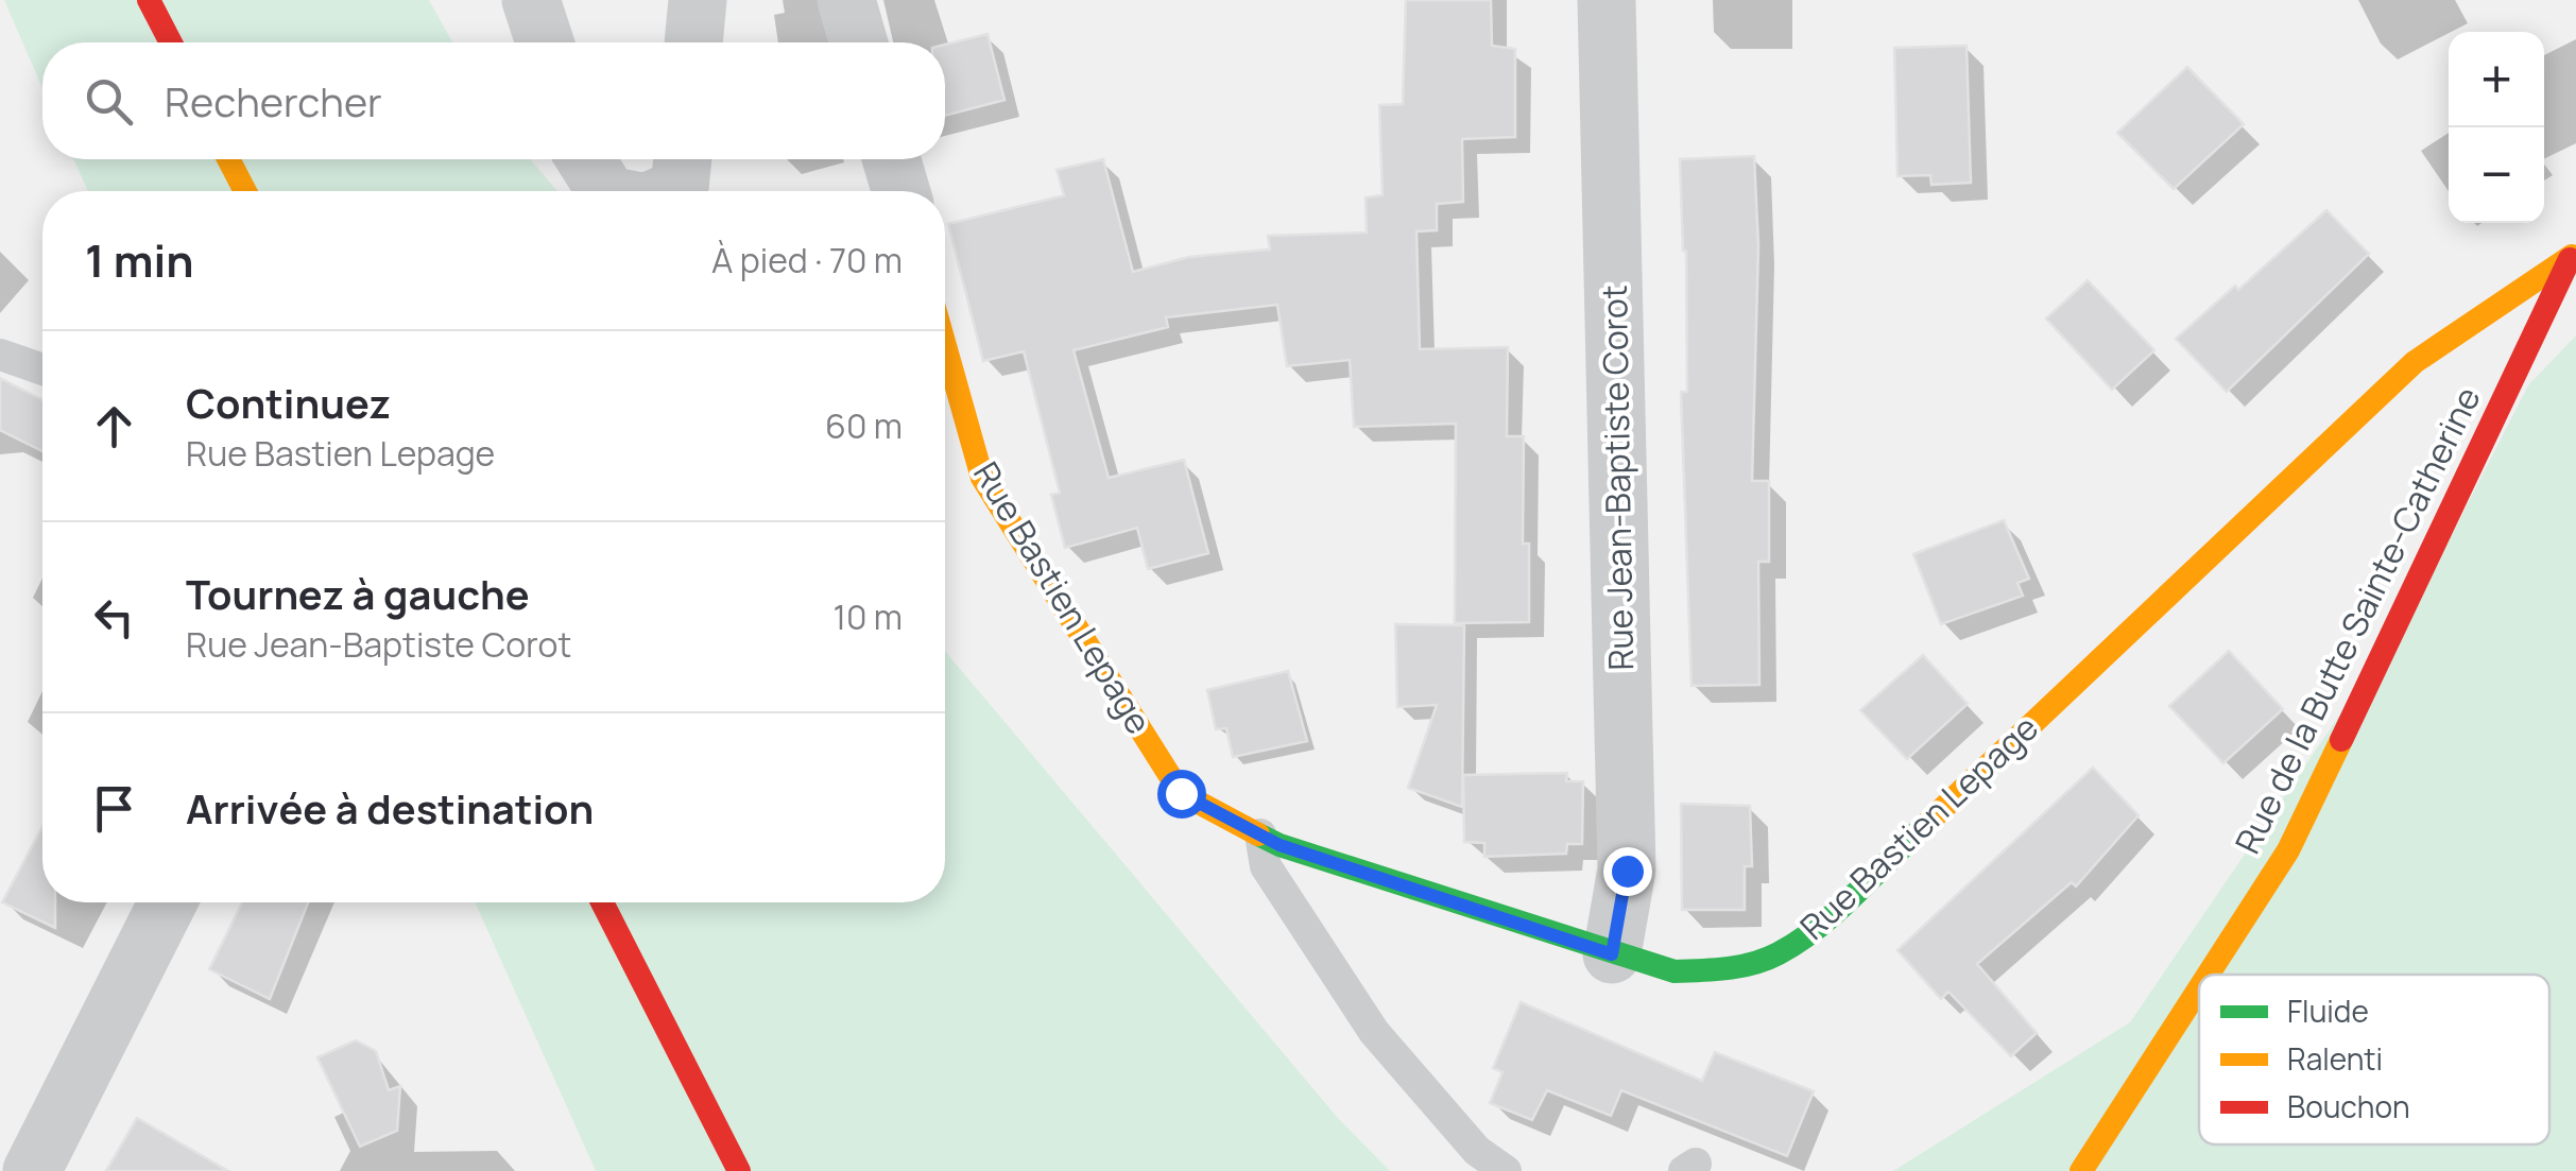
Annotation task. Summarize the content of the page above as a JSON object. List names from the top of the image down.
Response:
{
  "streets": {
    "street": ["Rue Jean-Baptiste Corot", "Rue Bastien Lepage", "Rue de la Butte Sainte-Catherine"]
  },
  "crossings": [
    ["Rue Jean-Baptiste Corot", "Rue Bastien Lepage"],
    ["Rue Bastien Lepage", "Rue de la Butte Sainte-Catherine"]
  ],
  "legend": ["Fluide", "Ralenti", "Bouchon"],
  "page": {
    "map_buttons": ["+", "−"],
    "search": "Rechercher",
    "heading": ["1 min", "À pied · 70 m"],
    "list": [
      ["Continuez", "Rue Bastien Lepage", "60 m"],
      ["Tournez à gauche", "Rue Jean-Baptiste Corot", "10 m"],
      "Arrivée à destination"
    ]
  }
}
